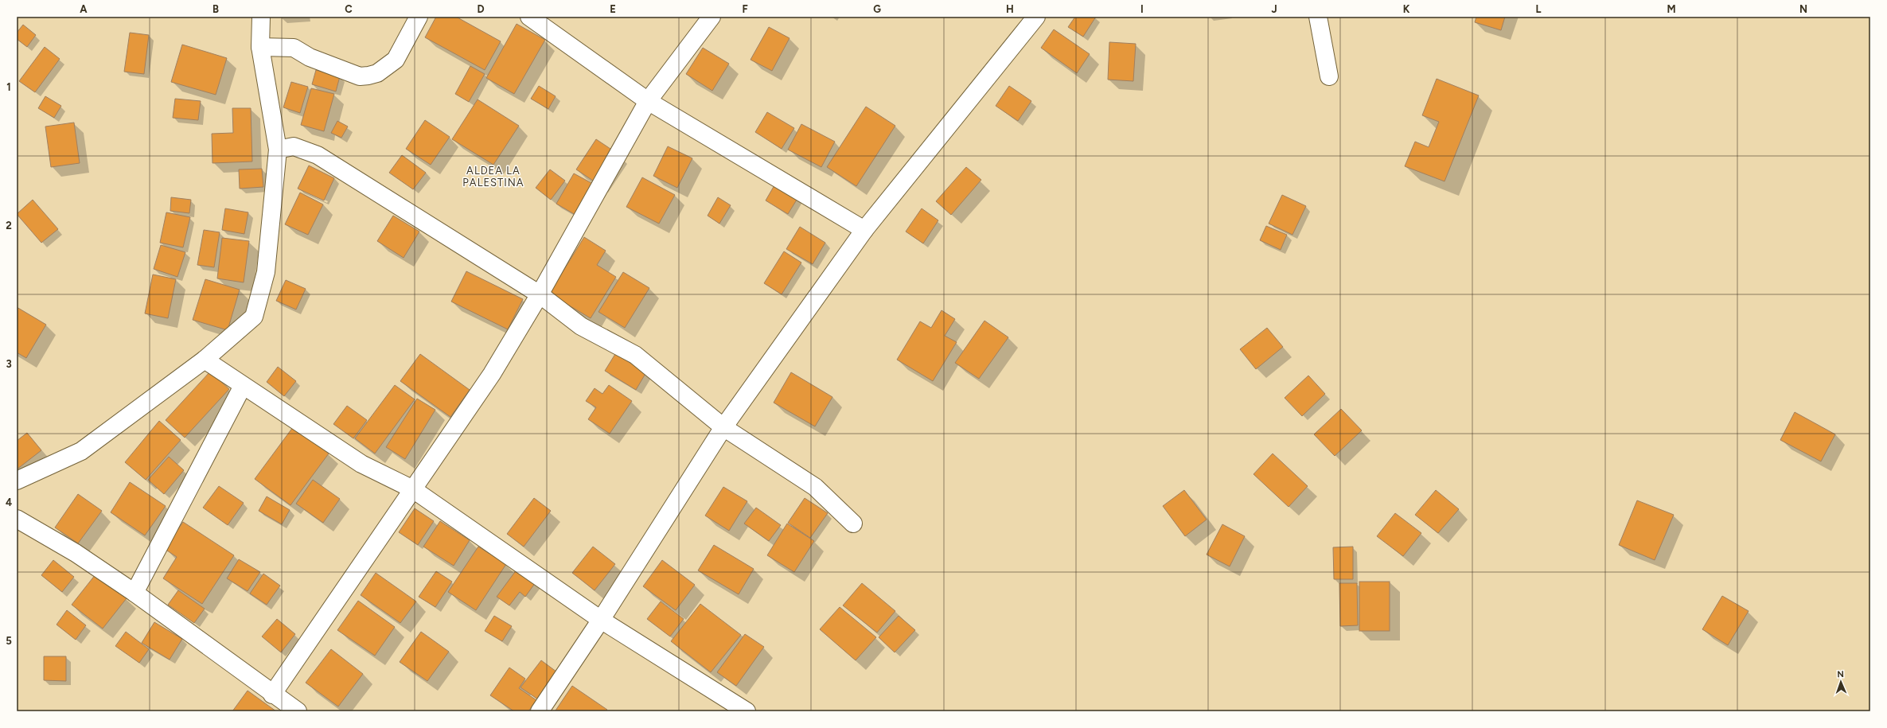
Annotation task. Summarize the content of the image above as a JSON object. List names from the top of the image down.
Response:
{
  "districts": ["ALDEA LA PALESTINA"],
  "north": "top",
  "grid": {
    "columns": [
      "A",
      "B",
      "C",
      "D",
      "E",
      "F",
      "G",
      "H",
      "I",
      "J",
      "K",
      "L",
      "M",
      "N"
    ],
    "rows": [
      "1",
      "2",
      "3",
      "4",
      "5"
    ]
  }
}
